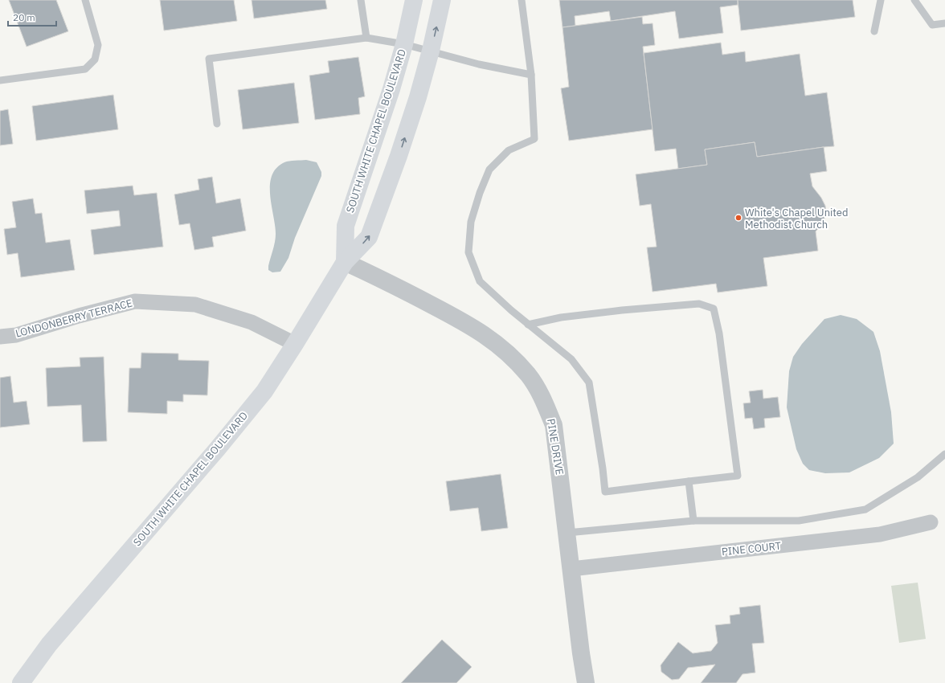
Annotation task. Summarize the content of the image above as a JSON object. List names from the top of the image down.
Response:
{
  "streets": {
    "main road": ["SOUTH WHITE CHAPEL BOULEVARD"],
    "street": ["LONDONBERRY TERRACE", "PINE DRIVE", "PINE COURT"]
  },
  "crossings": [
    ["SOUTH WHITE CHAPEL BOULEVARD", "LONDONBERRY TERRACE"],
    ["SOUTH WHITE CHAPEL BOULEVARD", "PINE DRIVE"],
    ["PINE DRIVE", "PINE COURT"]
  ],
  "places": ["White's Chapel United Methodist Church"],
  "scale_bar": "20 m"
}
